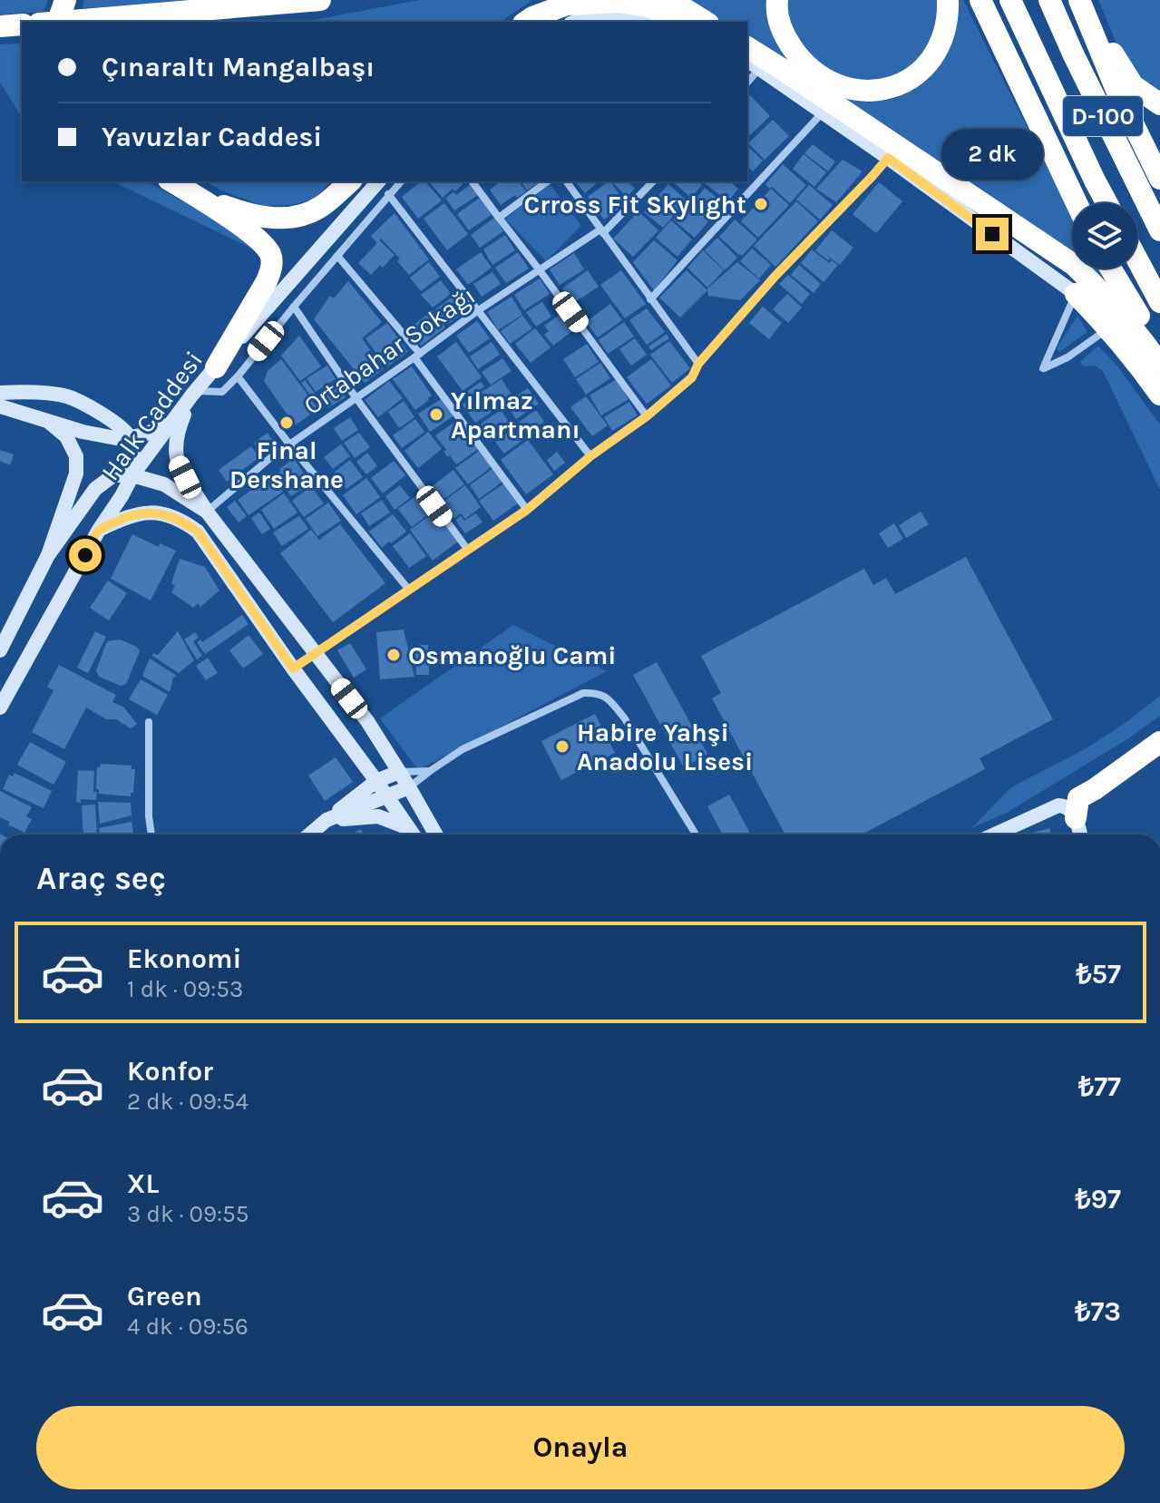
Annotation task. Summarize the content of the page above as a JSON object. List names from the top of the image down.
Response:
{
  "streets": {
    "highway": ["D-100"],
    "main road": ["Halk Caddesi"],
    "street": ["Ortabahar Sokağı"]
  },
  "places": [
    "Crross Fit Skylıght",
    "Yılmaz Apartmanı",
    "Final Dershane",
    "Osmanoğlu Cami",
    "Habire Yahşi Anadolu Lisesi"
  ],
  "page": {
    "banner": ["Çınaraltı Mangalbaşı", "Yavuzlar Caddesi"],
    "bubble": "2 dk",
    "heading": "Araç seç",
    "list": [
      {
        "name": "Ekonomi",
        "note": "1 dk · 09:53",
        "value": "₺57"
      },
      {
        "name": "Konfor",
        "note": "2 dk · 09:54",
        "value": "₺77"
      },
      {
        "name": "XL",
        "note": "3 dk · 09:55",
        "value": "₺97"
      },
      {
        "name": "Green",
        "note": "4 dk · 09:56",
        "value": "₺73"
      }
    ],
    "buttons": "Onayla"
  }
}
